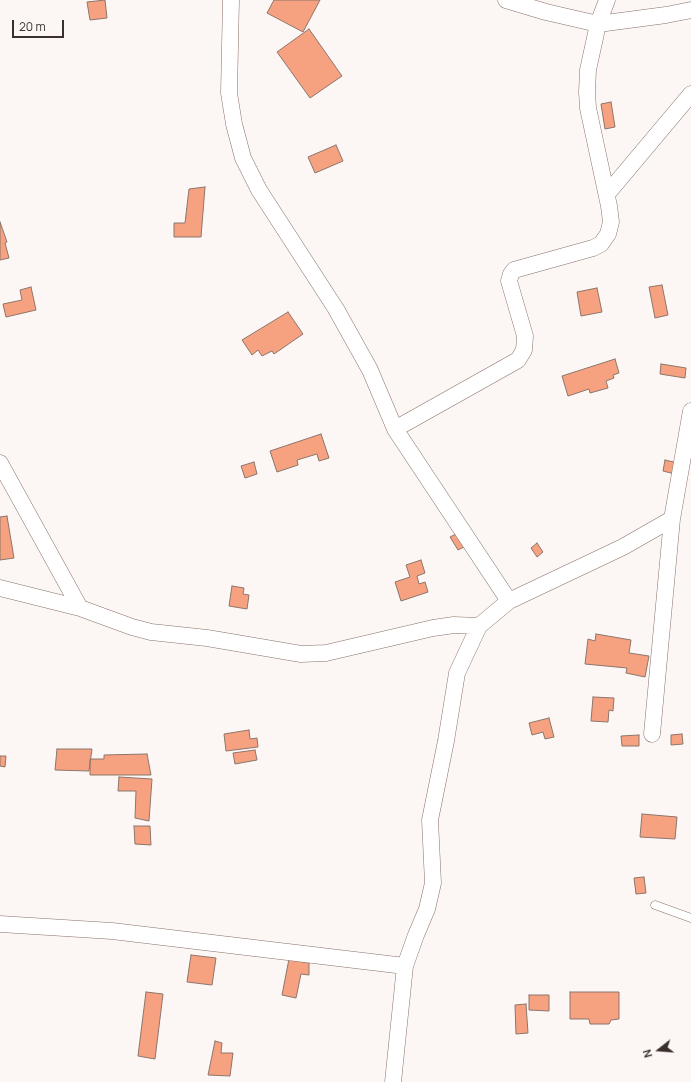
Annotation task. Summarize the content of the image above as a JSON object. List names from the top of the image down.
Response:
{
  "scale_bar": "20 m",
  "north": "left"
}
